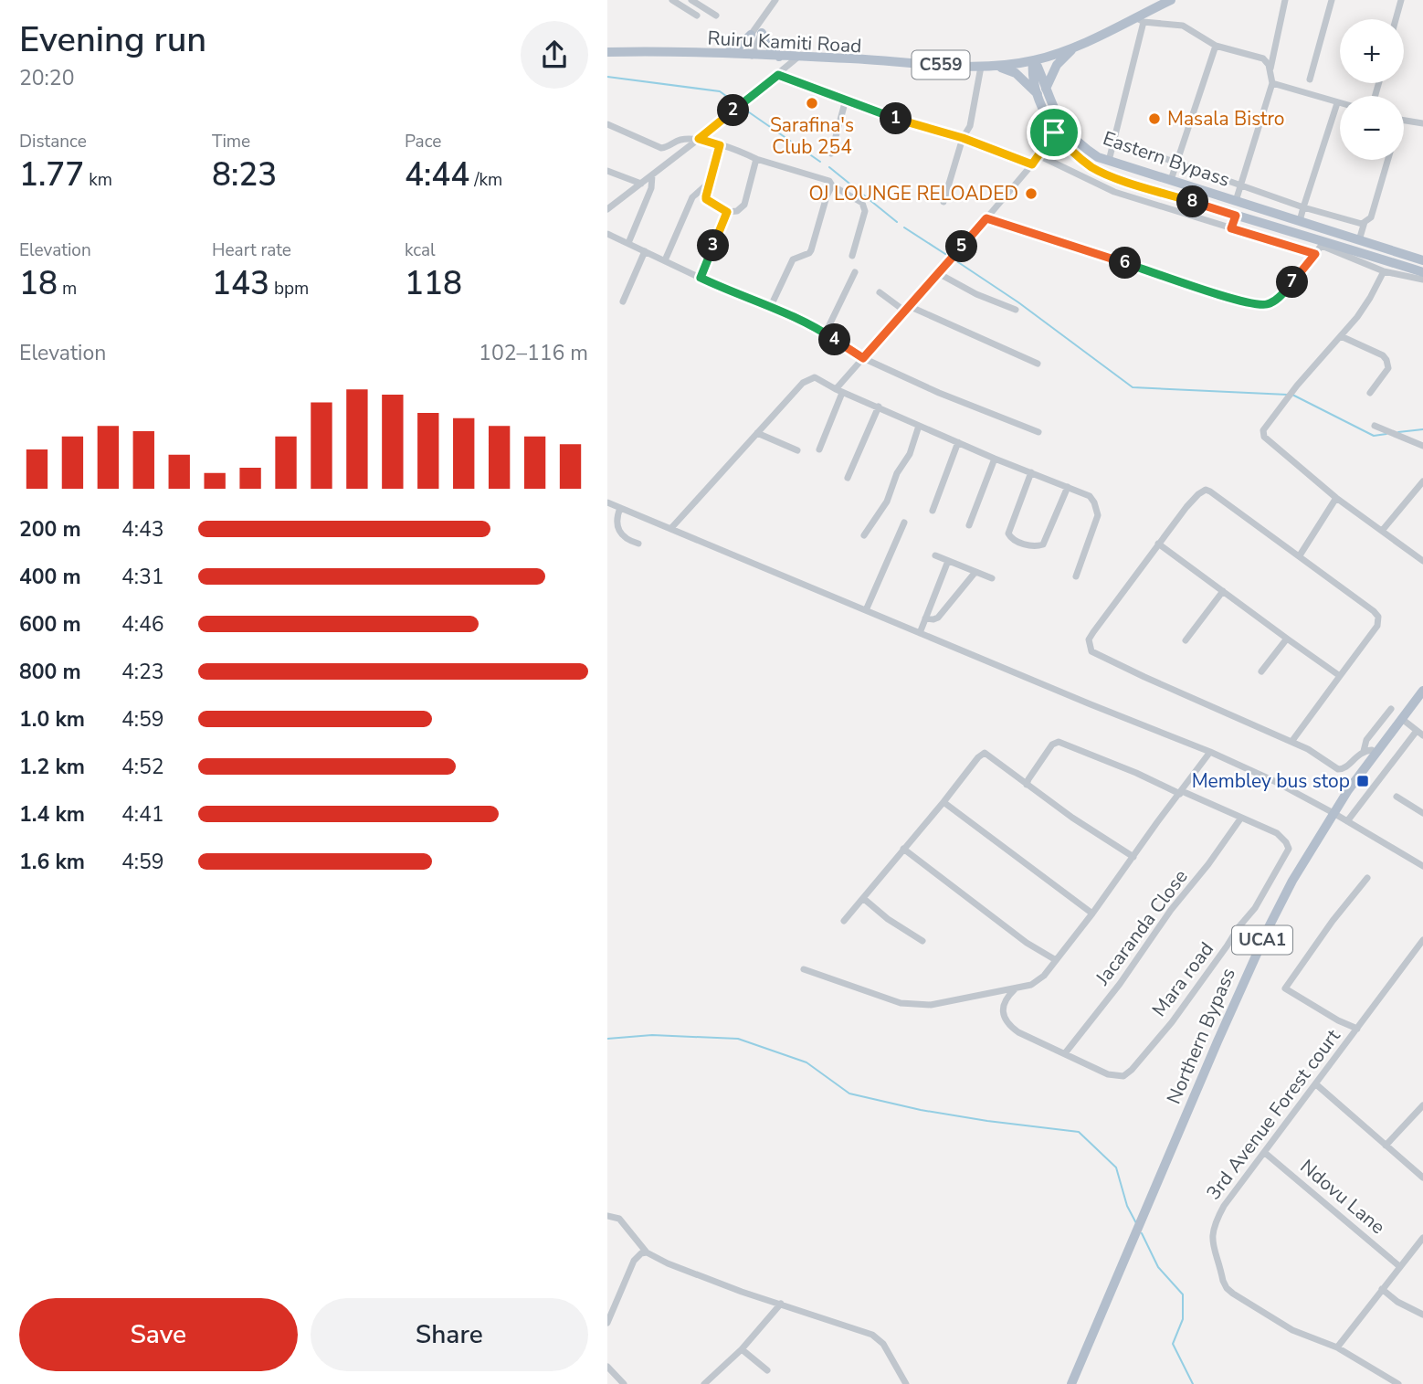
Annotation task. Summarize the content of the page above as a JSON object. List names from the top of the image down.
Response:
{
  "streets": {
    "main road": [
      "Ruiru Kamiti Road",
      "C559",
      "Eastern Bypass",
      "UCA1",
      "Northern Bypass"
    ],
    "street": [
      "Jacaranda Close",
      "Mara road",
      "3rd Avenue Forest court",
      "Ndovu Lane"
    ]
  },
  "crossings": [
    ["Ruiru Kamiti Road", "Eastern Bypass"],
    ["Jacaranda Close", "Mara road"],
    ["3rd Avenue Forest court", "Ndovu Lane"]
  ],
  "places": {
    "other": ["Sarafina's Club 254", "Masala Bistro", "OJ LOUNGE RELOADED"],
    "transit": ["Membley bus stop"]
  },
  "page": {
    "heading": ["Evening run", "20:20"],
    "map_buttons": ["+", "−"],
    "pins": [
      "2",
      "1",
      "8",
      "3",
      "5",
      "6",
      "7",
      "4"
    ],
    "stats": [
      ["Distance", "1.77 km"],
      ["Time", "8:23"],
      ["Pace", "4:44 /km"],
      ["Elevation", "18 m"],
      ["Heart rate", "143 bpm"],
      ["kcal", "118"]
    ],
    "chart": ["Elevation", "102–116 m"],
    "list": [
      {
        "name": "200 m",
        "note": "4:43"
      },
      {
        "name": "400 m",
        "note": "4:31"
      },
      {
        "name": "600 m",
        "note": "4:46"
      },
      {
        "name": "800 m",
        "note": "4:23"
      },
      {
        "name": "1.0 km",
        "note": "4:59"
      },
      {
        "name": "1.2 km",
        "note": "4:52"
      },
      {
        "name": "1.4 km",
        "note": "4:41"
      },
      {
        "name": "1.6 km",
        "note": "4:59"
      }
    ],
    "buttons": ["Save", "Share"]
  }
}
